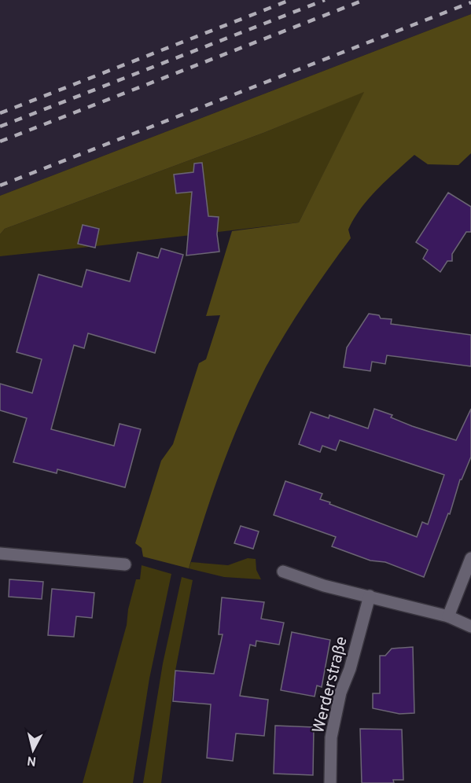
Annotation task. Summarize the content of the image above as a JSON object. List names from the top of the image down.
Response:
{
  "streets": {
    "street": ["Werderstraße"]
  },
  "north": "bottom"
}
